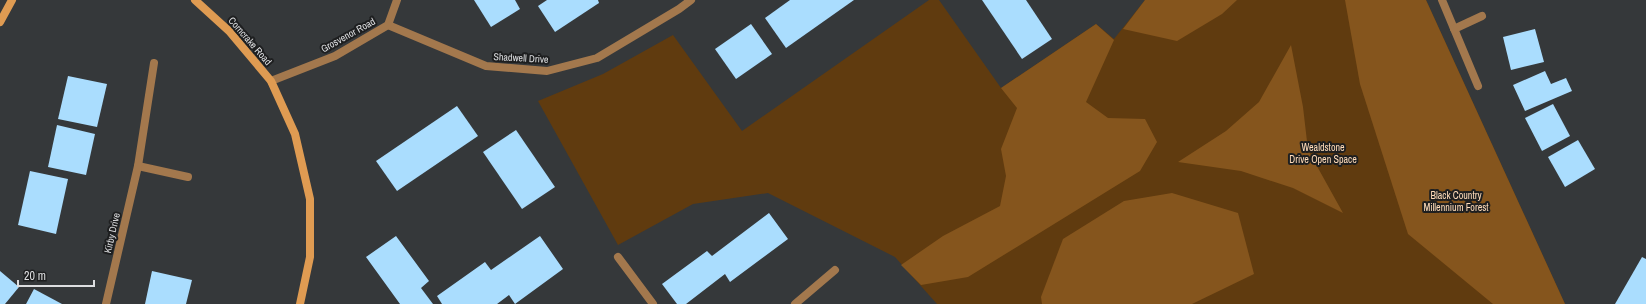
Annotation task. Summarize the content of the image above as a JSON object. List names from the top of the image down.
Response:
{
  "streets": {
    "street": [
      "Grosvenor Road",
      "Corncrake Road",
      "Shadwell Drive",
      "Kirby Drive"
    ]
  },
  "crossings": [
    ["Grosvenor Road", "Corncrake Road"],
    ["Grosvenor Road", "Shadwell Drive"]
  ],
  "parks": ["Wealdstone Drive Open Space", "Black Country Millennium Forest"],
  "scale_bar": "20 m"
}
